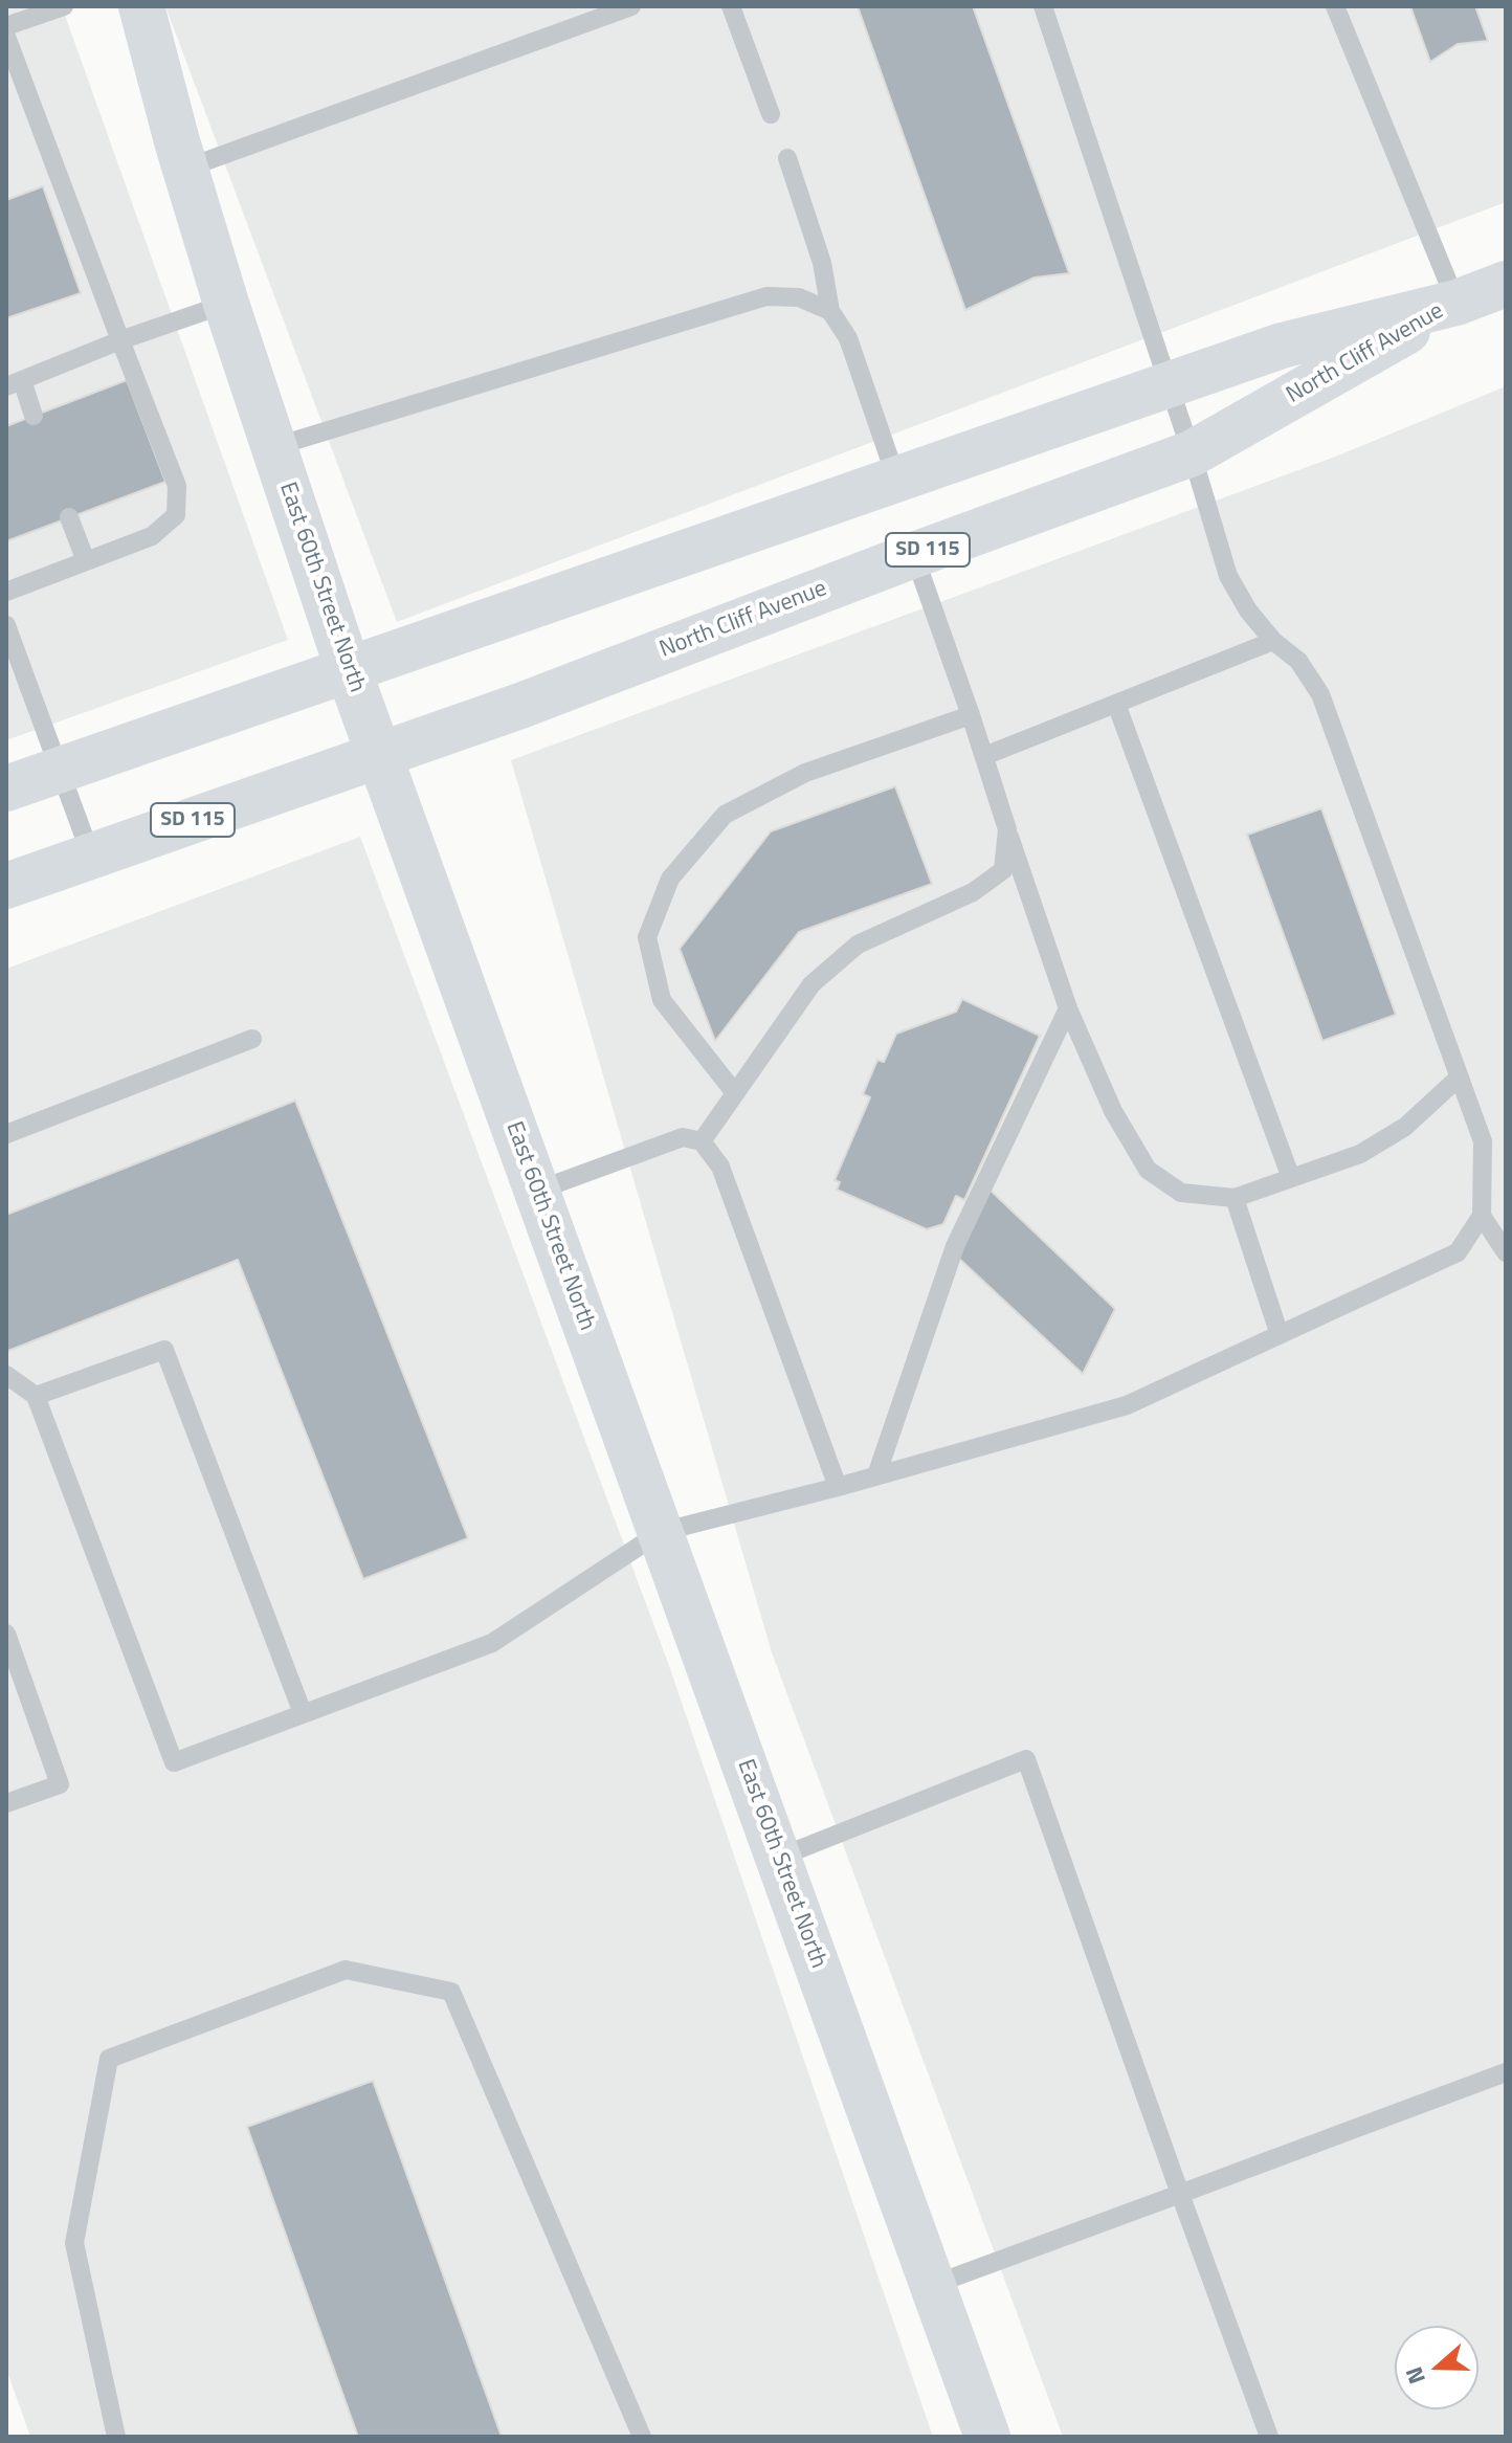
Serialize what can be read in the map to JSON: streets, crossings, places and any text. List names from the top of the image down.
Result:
{
  "streets": {
    "main road": ["North Cliff Avenue", "SD 115", "East 60th Street North"]
  },
  "crossings": [
    ["North Cliff Avenue", "East 60th Street North"]
  ],
  "north": "left"
}
